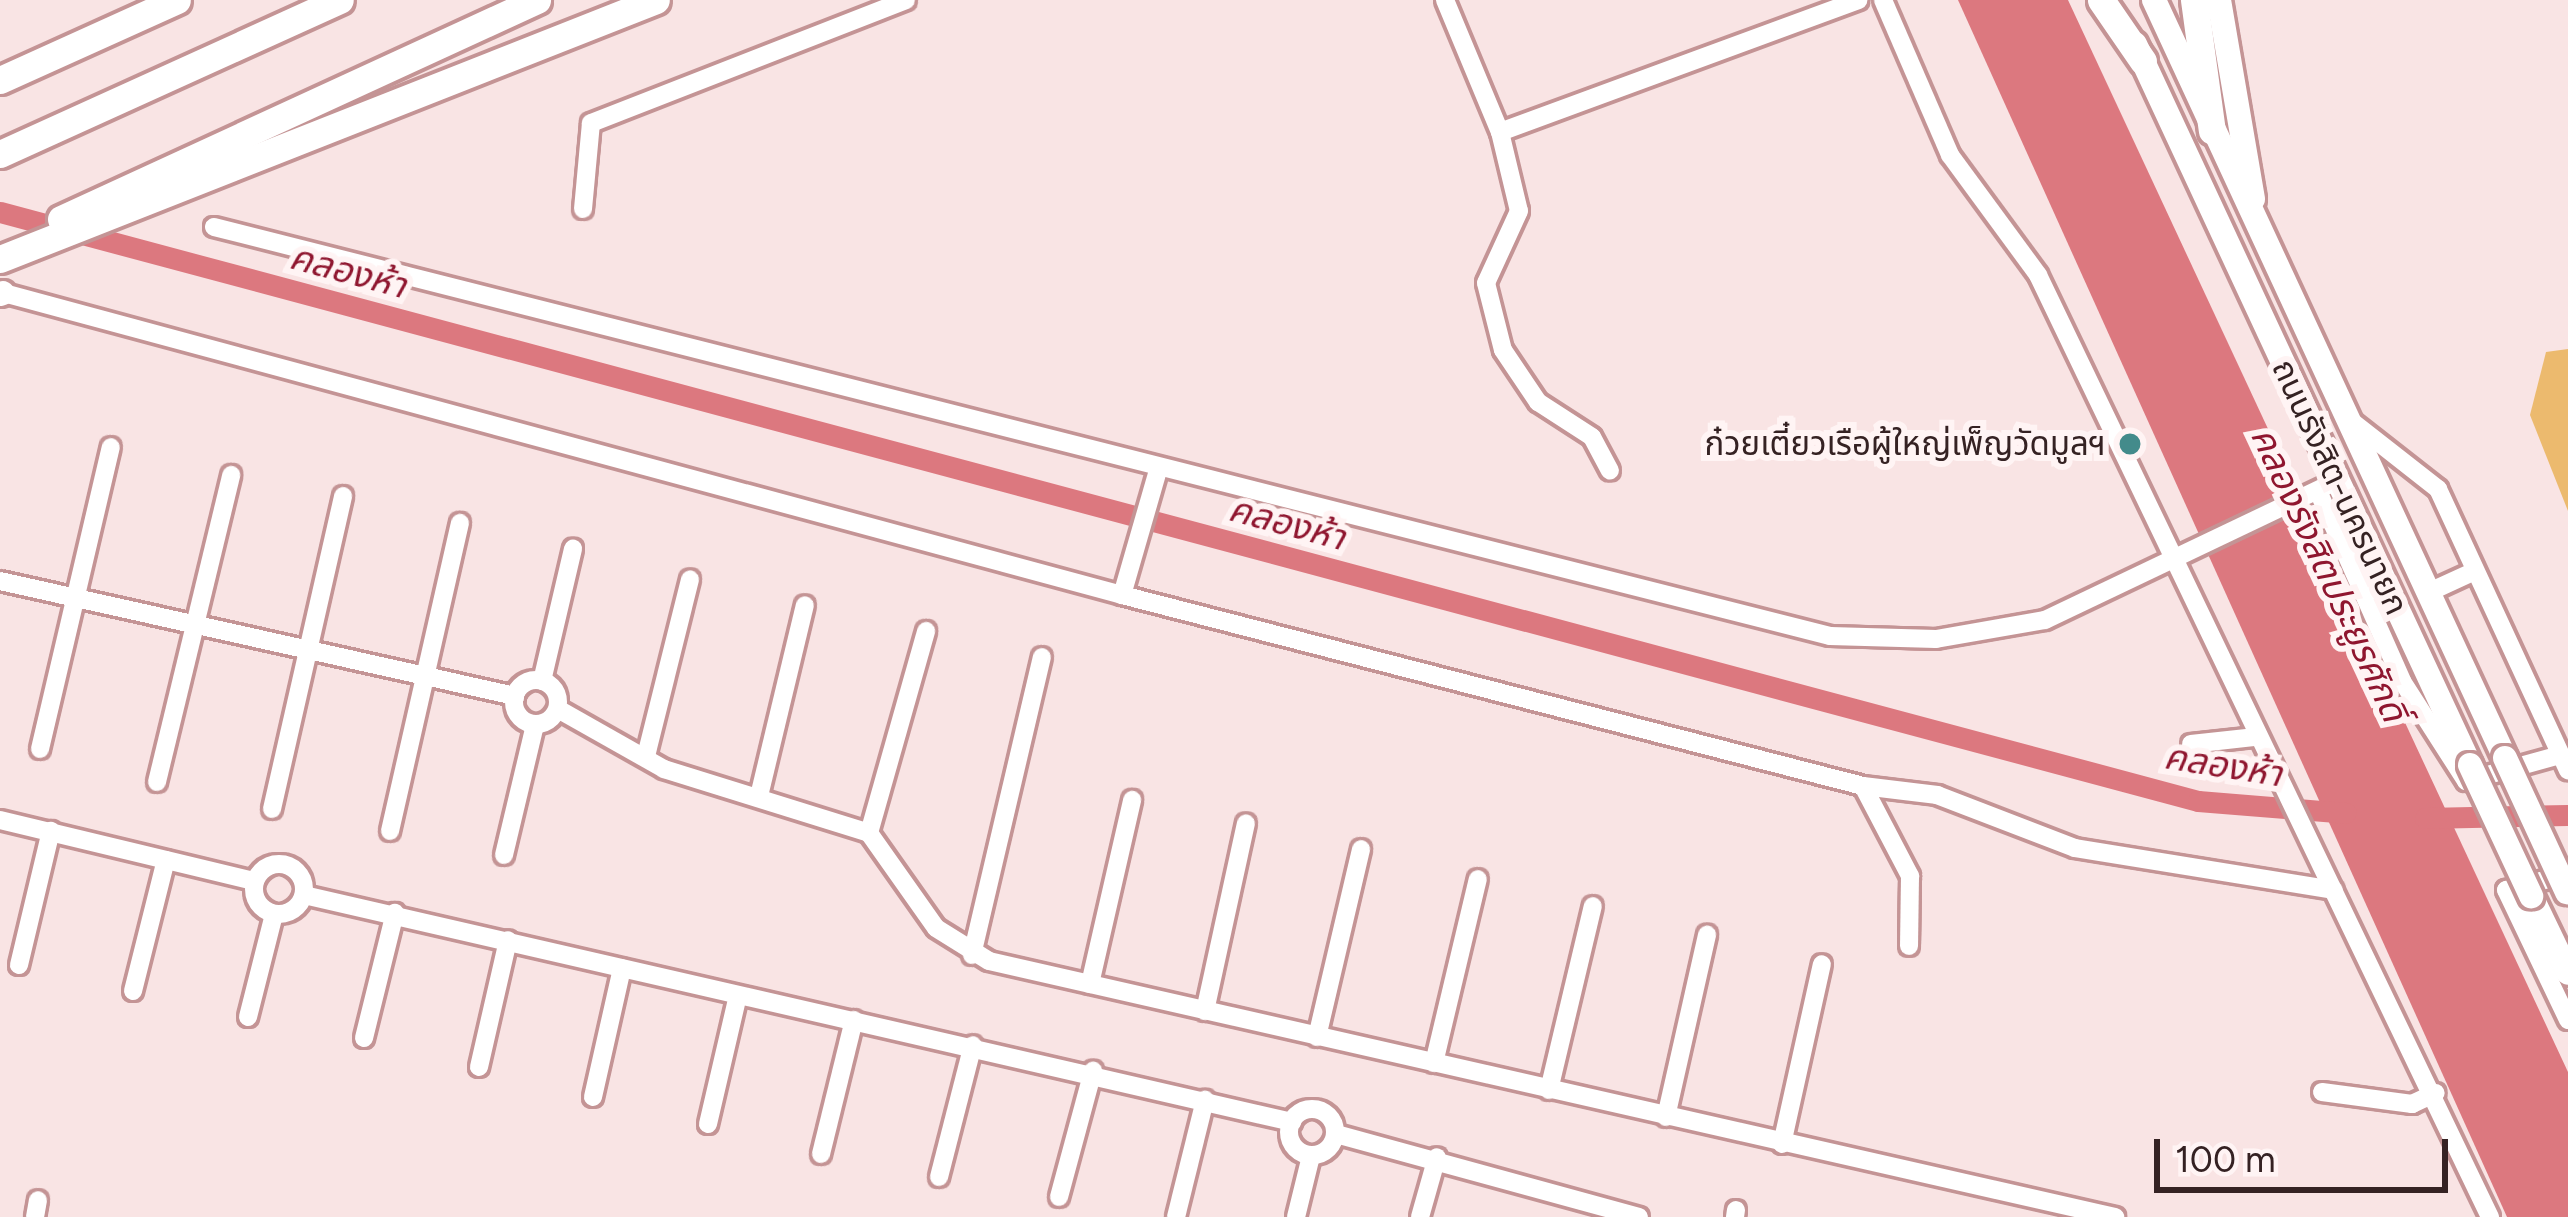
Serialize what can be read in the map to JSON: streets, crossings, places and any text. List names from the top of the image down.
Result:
{
  "streets": {
    "main road": ["ถนนรังสิต-นครนายก"]
  },
  "water": ["คลองห้า", "คลองรังสิตประยูรศักดิ์"],
  "places": ["ก๋วยเตี๋ยวเรือผู้ใหญ่เพ็ญวัดมูลฯ"],
  "scale_bar": "100 m"
}
